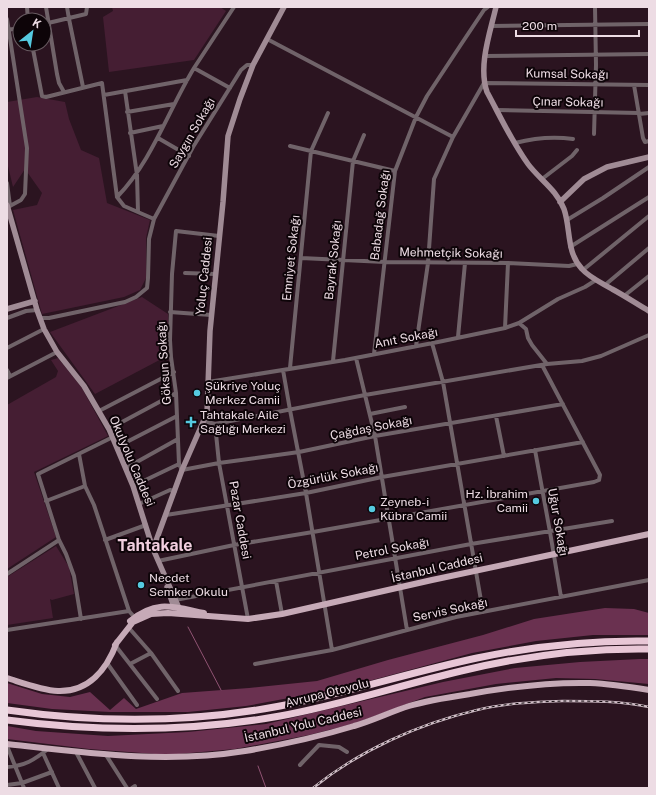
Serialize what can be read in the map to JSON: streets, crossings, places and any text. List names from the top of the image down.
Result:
{
  "streets": {
    "highway": ["Avrupa Otoyolu"],
    "main road": ["İstanbul Caddesi", "İstanbul Yolu Caddesi"],
    "street": [
      "Kumsal Sokağı",
      "Çınar Sokağı",
      "Saygın Sokağı",
      "Babadağ Sokağı",
      "Mehmetçik Sokağı",
      "Emniyet Sokağı",
      "Bayrak Sokağı",
      "Yoluç Caddesi",
      "Anıt Sokağı",
      "Göksun Sokağı",
      "Çağdaş Sokağı",
      "Okulyolu Caddesi",
      "Özgürlük Sokağı",
      "Pazar Caddesi",
      "Uğur Sokağı",
      "Petrol Sokağı",
      "Servis Sokağı"
    ]
  },
  "crossings": [
    ["Saygın Sokağı", "Yoluç Caddesi"],
    ["Saygın Sokağı", "Okulyolu Caddesi"],
    ["Babadağ Sokağı", "Mehmetçik Sokağı"],
    ["Babadağ Sokağı", "Anıt Sokağı"],
    ["Mehmetçik Sokağı", "Emniyet Sokağı"],
    ["Mehmetçik Sokağı", "Bayrak Sokağı"],
    ["Emniyet Sokağı", "Anıt Sokağı"],
    ["Bayrak Sokağı", "Anıt Sokağı"],
    ["Yoluç Caddesi", "Anıt Sokağı"],
    ["Yoluç Caddesi", "Göksun Sokağı"],
    ["Yoluç Caddesi", "Çağdaş Sokağı"],
    ["Yoluç Caddesi", "Okulyolu Caddesi"],
    ["Yoluç Caddesi", "Özgürlük Sokağı"],
    ["Göksun Sokağı", "Çağdaş Sokağı"],
    ["Çağdaş Sokağı", "Pazar Caddesi"],
    ["Özgürlük Sokağı", "Pazar Caddesi"],
    ["Özgürlük Sokağı", "Uğur Sokağı"],
    ["Pazar Caddesi", "Petrol Sokağı"],
    ["Pazar Caddesi", "İstanbul Caddesi"],
    ["Uğur Sokağı", "Petrol Sokağı"],
    ["Uğur Sokağı", "İstanbul Caddesi"],
    ["Uğur Sokağı", "Servis Sokağı"]
  ],
  "districts": ["Tahtakale"],
  "places": {
    "other": [
      "Şükriye Yoluç Merkez Camii",
      "Hz. İbrahim Camii",
      "Zeyneb-i Kübra Camii",
      "Necdet Semker Okulu"
    ],
    "health": ["Tahtakale Aile Sağlığı Merkezi"]
  },
  "scale_bar": "200 m",
  "north": "top right"
}
